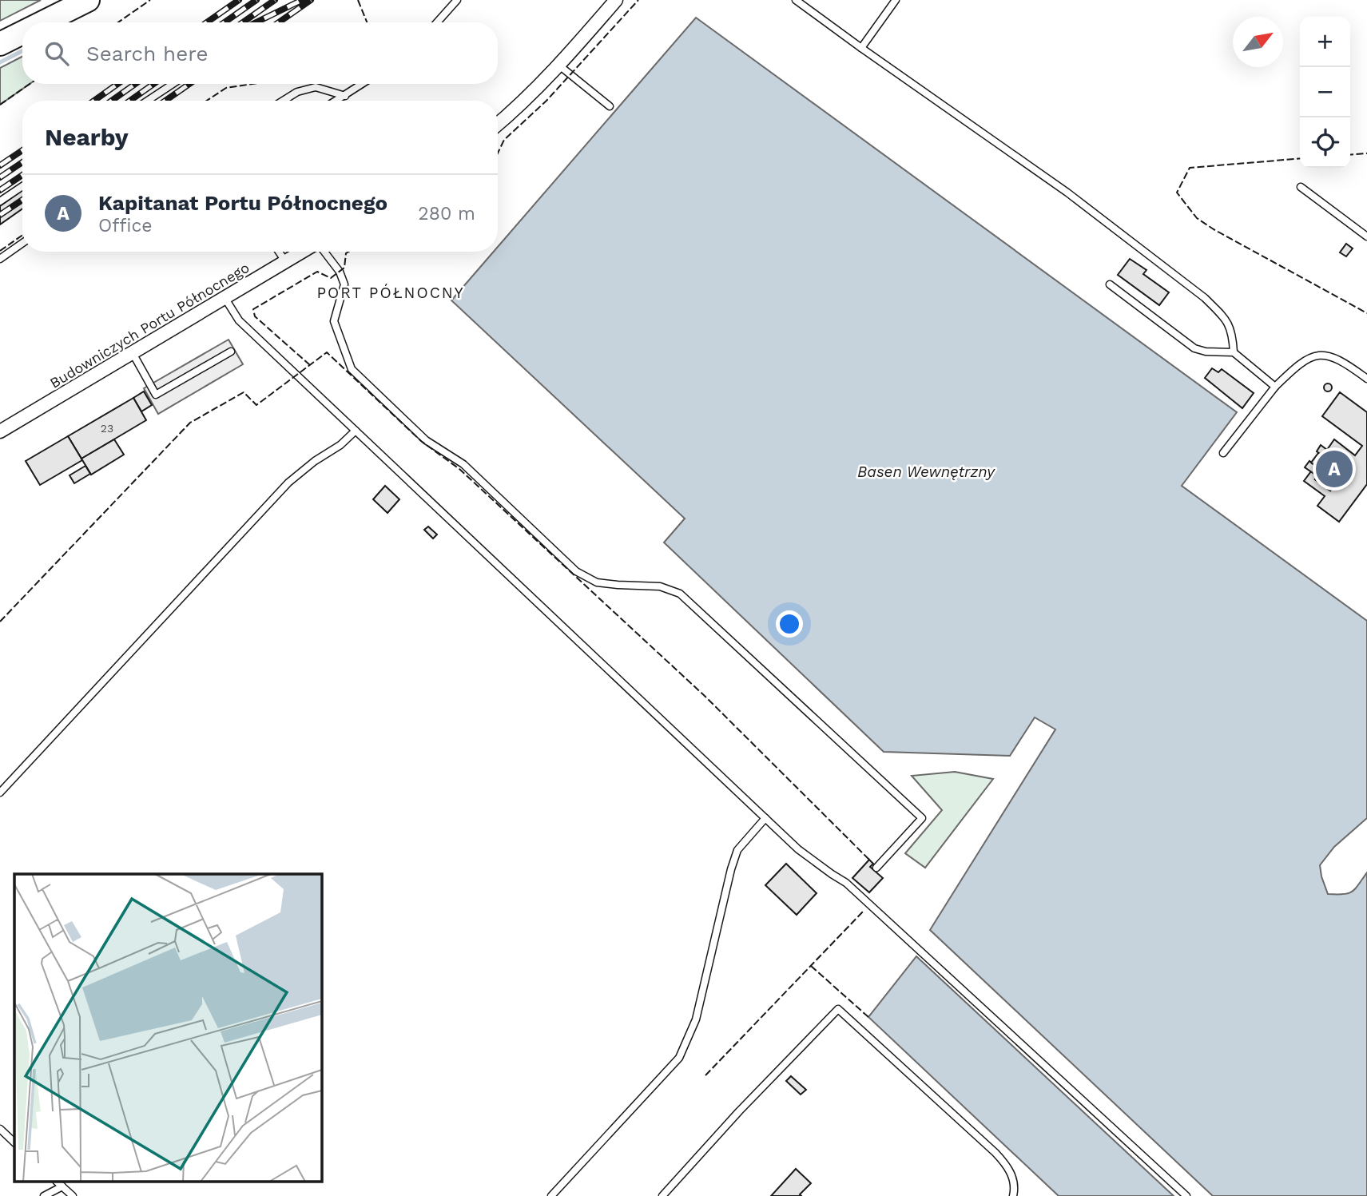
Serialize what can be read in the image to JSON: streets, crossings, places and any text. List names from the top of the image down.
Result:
{
  "streets": {
    "street": ["Budowniczych Portu Północnego"]
  },
  "districts": ["PORT PÓŁNOCNY"],
  "water": ["Basen Wewnętrzny"],
  "house_numbers": ["23"],
  "north": "top right",
  "page": {
    "map_buttons": ["+", "−"],
    "search": "Search here",
    "heading": "Nearby",
    "list": [
      {
        "mark": "A",
        "name": "Kapitanat Portu Północnego",
        "note": "Office",
        "value": "280 m"
      }
    ],
    "pins": "A"
  }
}
